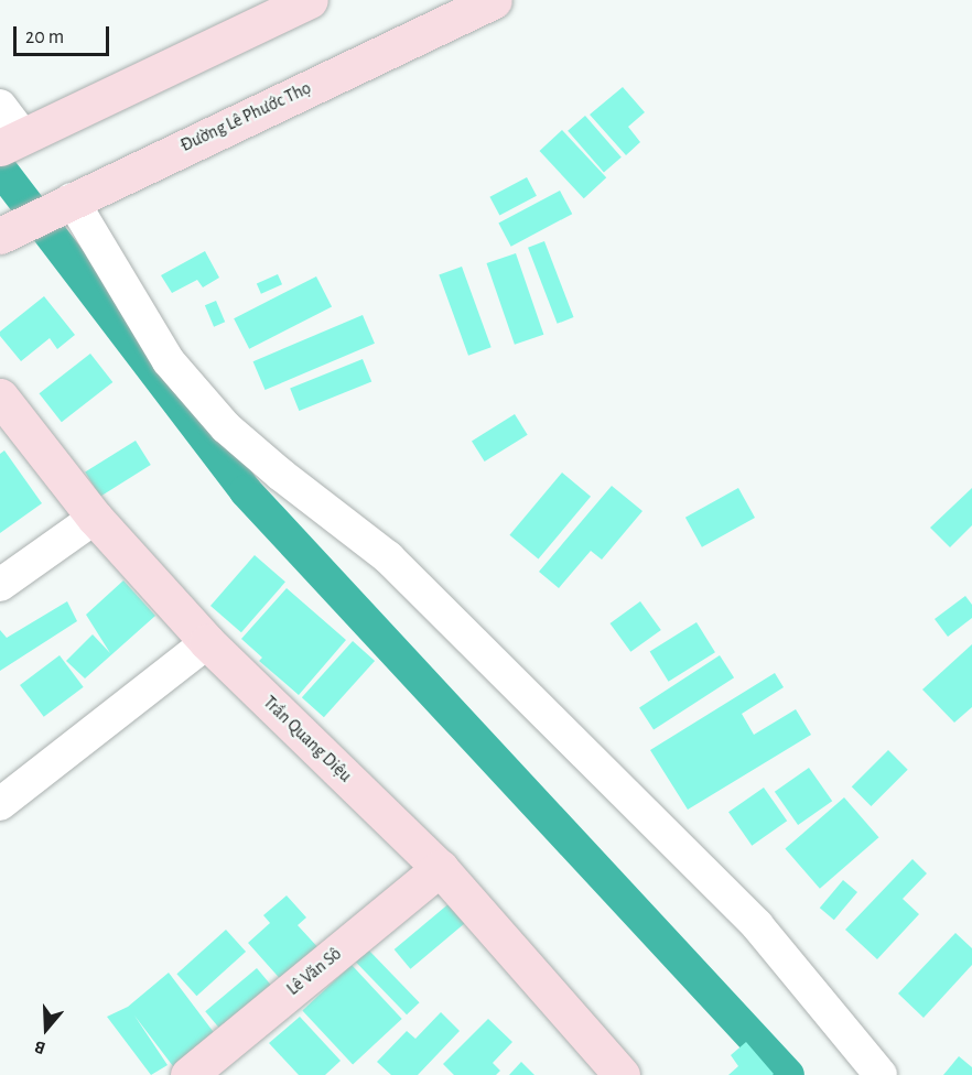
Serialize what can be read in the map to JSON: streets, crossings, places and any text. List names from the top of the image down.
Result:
{
  "streets": {
    "street": ["Đường Lê Phước Thọ", "Trần Quang Diệu", "Lê Văn Sô"]
  },
  "crossings": [
    ["Trần Quang Diệu", "Lê Văn Sô"]
  ],
  "scale_bar": "20 m",
  "north": "bottom"
}
